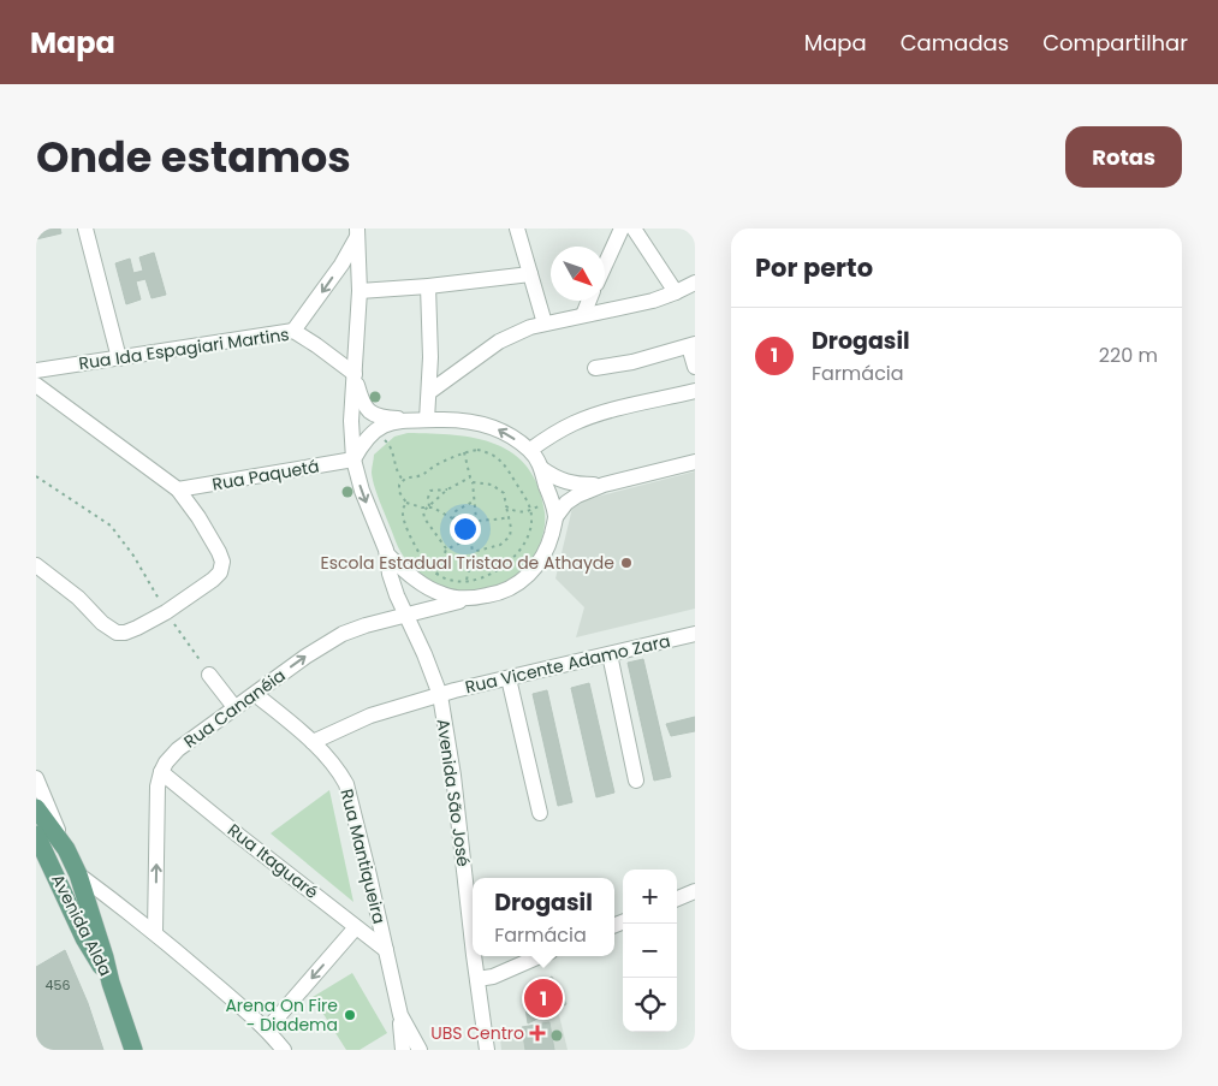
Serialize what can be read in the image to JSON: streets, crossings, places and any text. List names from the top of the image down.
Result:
{
  "streets": {
    "main road": ["Avenida Alda"],
    "street": [
      "Rua Ida Espagiari Martins",
      "Rua Paquetá",
      "Rua Vicente Adamo Zara",
      "Rua Cananéia",
      "Avenida São José",
      "Rua Mantiqueira",
      "Rua Itaguaré"
    ]
  },
  "crossings": [
    ["Rua Vicente Adamo Zara", "Avenida São José"],
    ["Rua Vicente Adamo Zara", "Rua Mantiqueira"],
    ["Rua Cananéia", "Avenida São José"],
    ["Rua Cananéia", "Rua Mantiqueira"],
    ["Rua Cananéia", "Rua Itaguaré"],
    ["Rua Mantiqueira", "Rua Itaguaré"]
  ],
  "one_way": ["Rua Cananéia"],
  "places": {
    "other": ["Escola Estadual Tristao de Athayde", "Arena On Fire - Diadema"],
    "health": ["UBS Centro"]
  },
  "house_numbers": ["456"],
  "north": "bottom right",
  "page": {
    "header": "Mapa",
    "nav": ["Mapa", "Camadas", "Compartilhar"],
    "title": "Onde estamos",
    "buttons": "Rotas",
    "heading": "Por perto",
    "list": [
      {
        "mark": "1",
        "name": "Drogasil",
        "note": "Farmácia",
        "value": "220 m"
      }
    ],
    "map_buttons": ["+", "−"],
    "popup": ["Drogasil", "Farmácia"],
    "pins": "1"
  }
}
